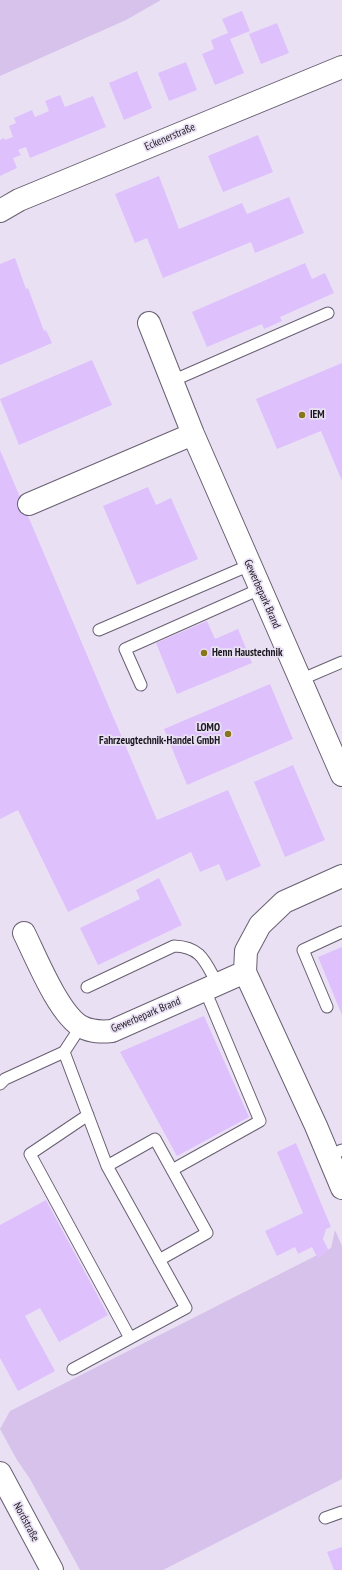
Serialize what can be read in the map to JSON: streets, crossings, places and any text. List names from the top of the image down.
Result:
{
  "streets": {
    "street": ["Eckenerstraße", "Gewerbepark Brand", "Nordstraße"]
  },
  "places": ["IEM", "Henn Haustechnik", "LOMO Fahrzeugtechnik-Handel GmbH"]
}
